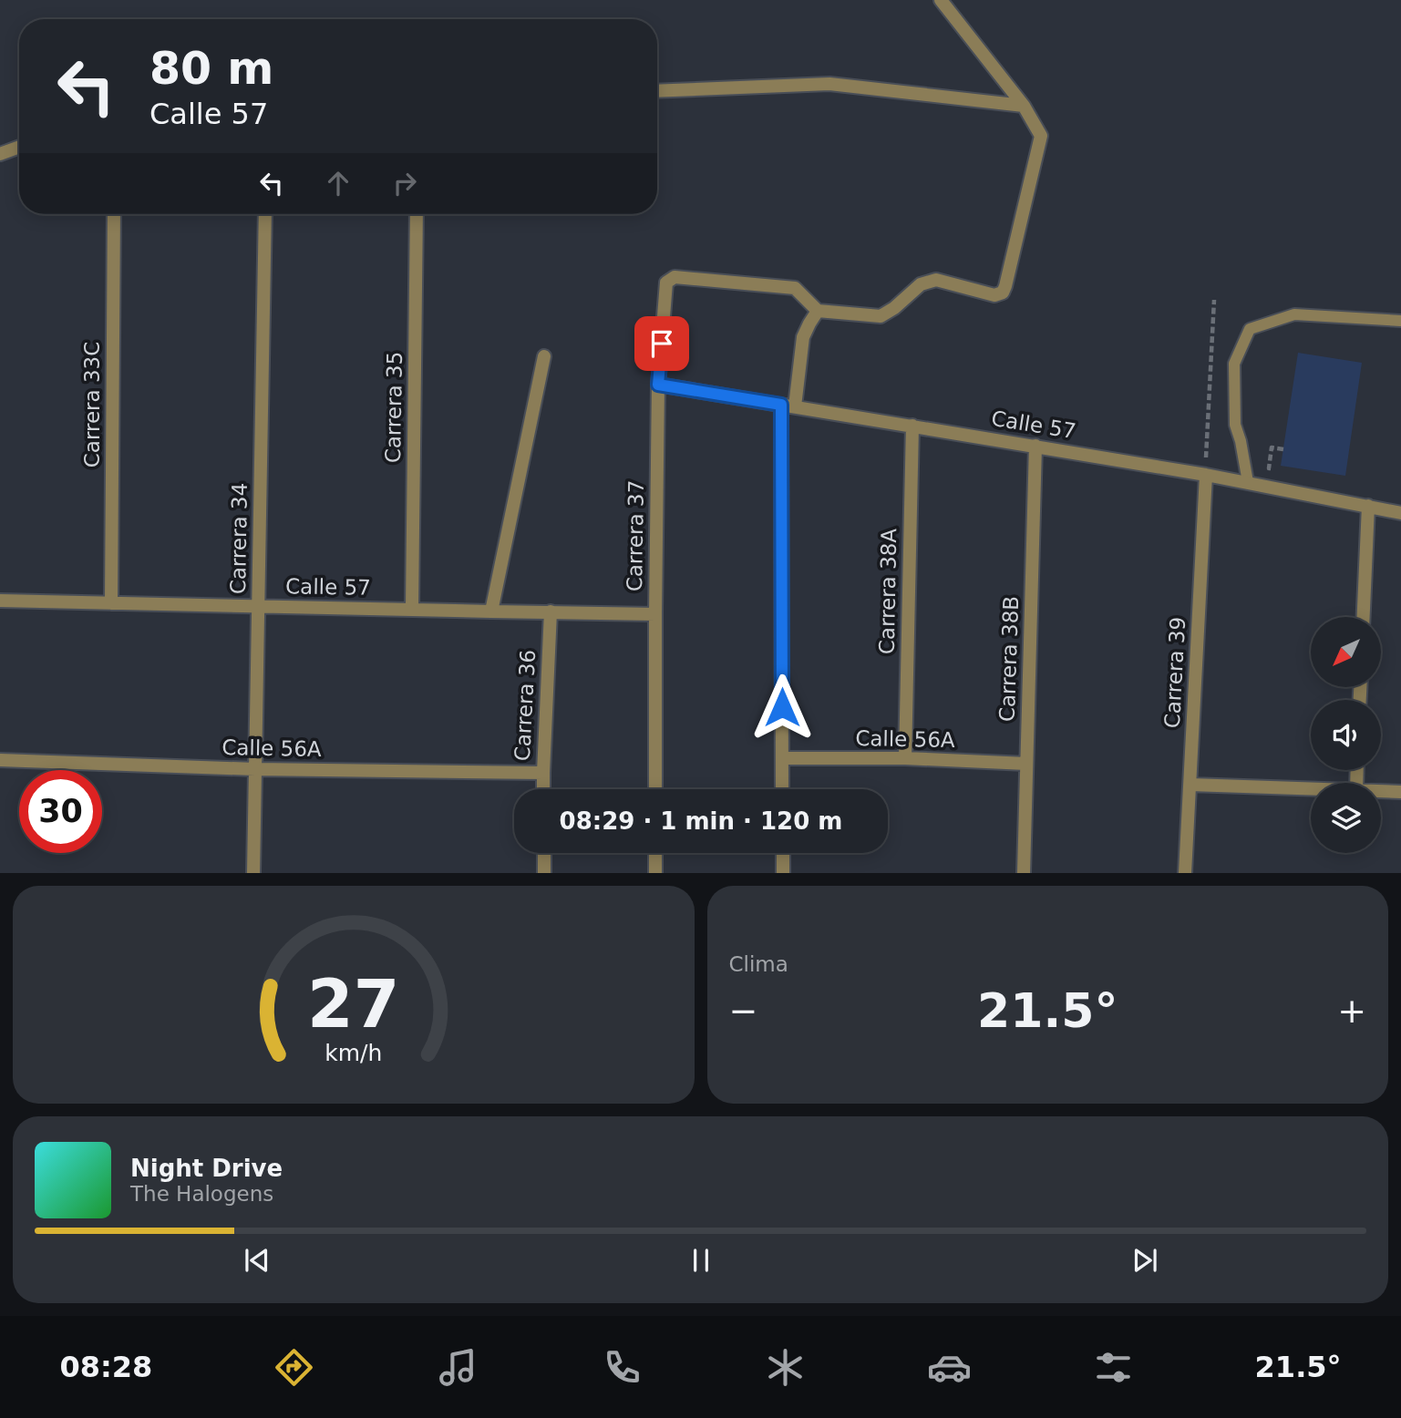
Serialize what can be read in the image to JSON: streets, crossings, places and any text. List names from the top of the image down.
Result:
{
  "streets": {
    "street": [
      "Carrera 33C",
      "Carrera 35",
      "Calle 57",
      "Carrera 37",
      "Carrera 34",
      "Carrera 38A",
      "Carrera 38B",
      "Carrera 39",
      "Carrera 36",
      "Calle 56A"
    ]
  },
  "crossings": [
    ["Carrera 33C", "Calle 57"],
    ["Carrera 35", "Calle 57"],
    ["Calle 57", "Carrera 37"],
    ["Calle 57", "Carrera 34"],
    ["Calle 57", "Carrera 38A"],
    ["Calle 57", "Carrera 38B"],
    ["Calle 57", "Carrera 39"],
    ["Calle 57", "Carrera 36"],
    ["Carrera 34", "Calle 56A"],
    ["Carrera 38A", "Calle 56A"],
    ["Carrera 38B", "Calle 56A"],
    ["Carrera 36", "Calle 56A"]
  ],
  "north": "bottom left",
  "page": {
    "turn": ["80 m", "Calle 57"],
    "limit": "30",
    "trip": "08:29 · 1 min · 120 m",
    "tile": "Clima",
    "heat": ["−", "21.5°", "+"],
    "song": ["Night Drive", "The Halogens"],
    "tabs": ["08:28", "21.5°"],
    "gauge": ["27", "km/h"]
  }
}
